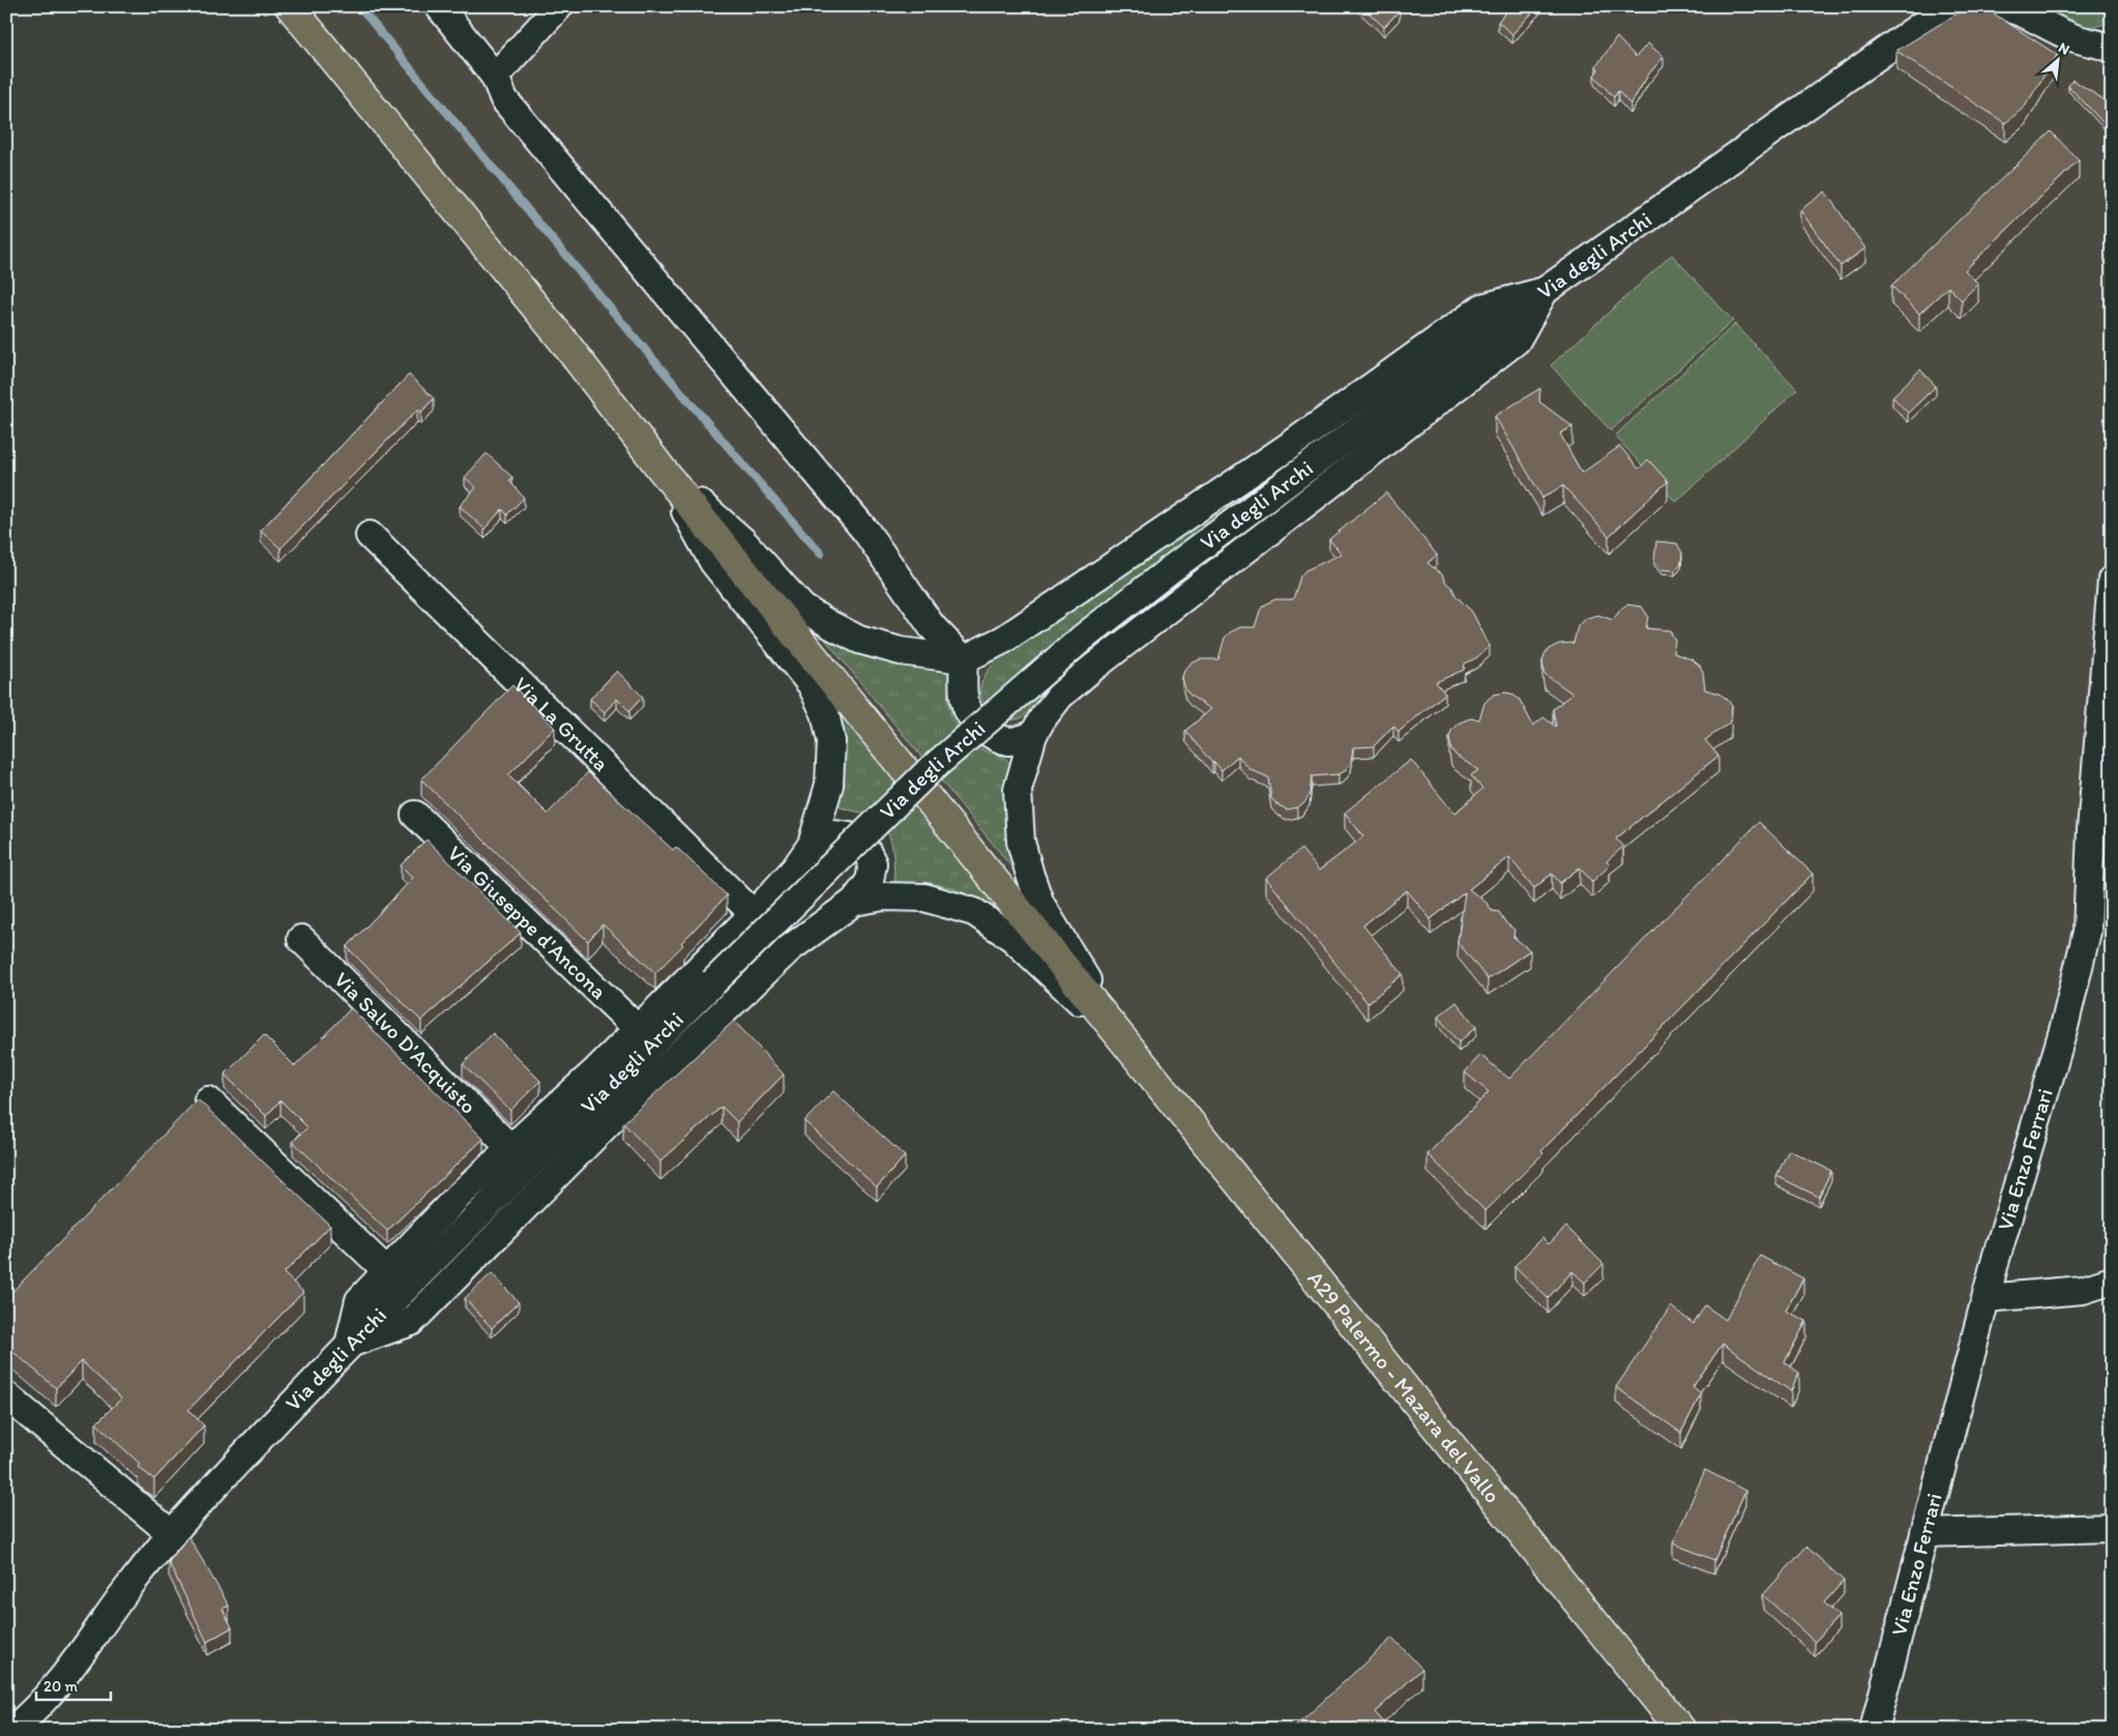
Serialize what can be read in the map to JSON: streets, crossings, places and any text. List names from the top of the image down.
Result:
{
  "streets": {
    "main road": ["A29 Palermo - Mazara del Vallo"],
    "street": [
      "Via degli Archi",
      "Via La Grutta",
      "Via Giuseppe d'Ancona",
      "Via Salvo D'Acquisto",
      "Via Enzo Ferrari"
    ]
  },
  "scale_bar": "20 m",
  "north": "top right"
}
